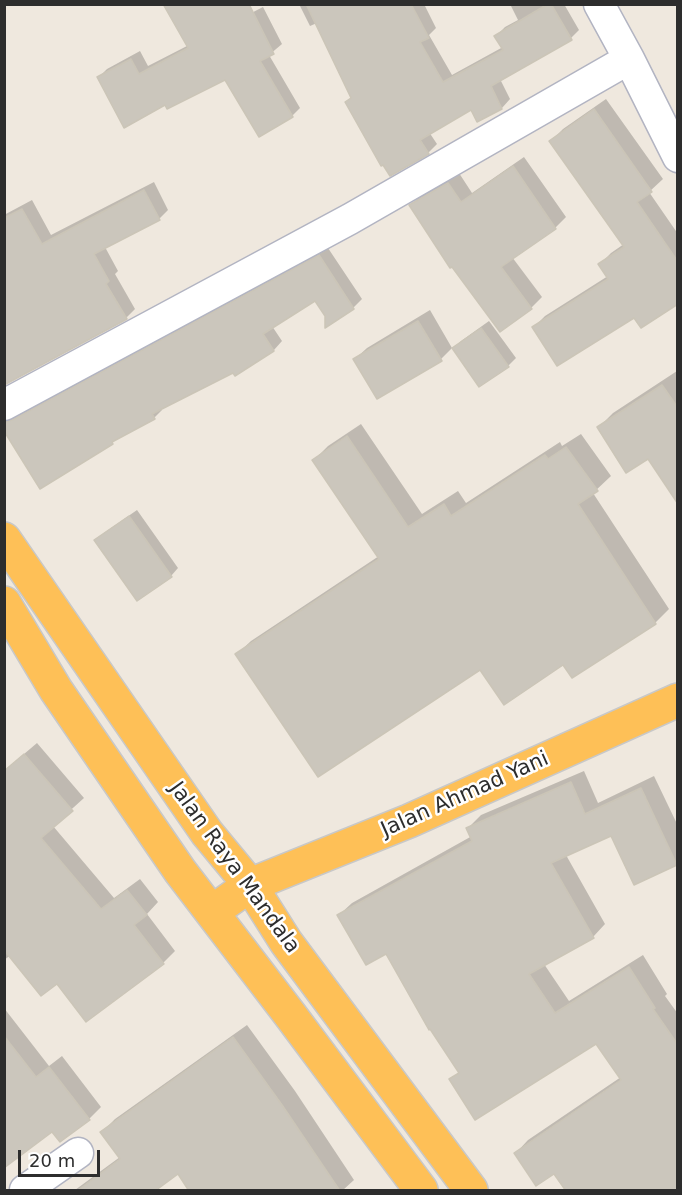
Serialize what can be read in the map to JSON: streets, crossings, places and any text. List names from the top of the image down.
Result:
{
  "streets": {
    "highway": ["Jalan Ahmad Yani", "Jalan Raya Mandala"]
  },
  "crossings": [
    ["Jalan Ahmad Yani", "Jalan Raya Mandala"]
  ],
  "scale_bar": "20 m"
}
